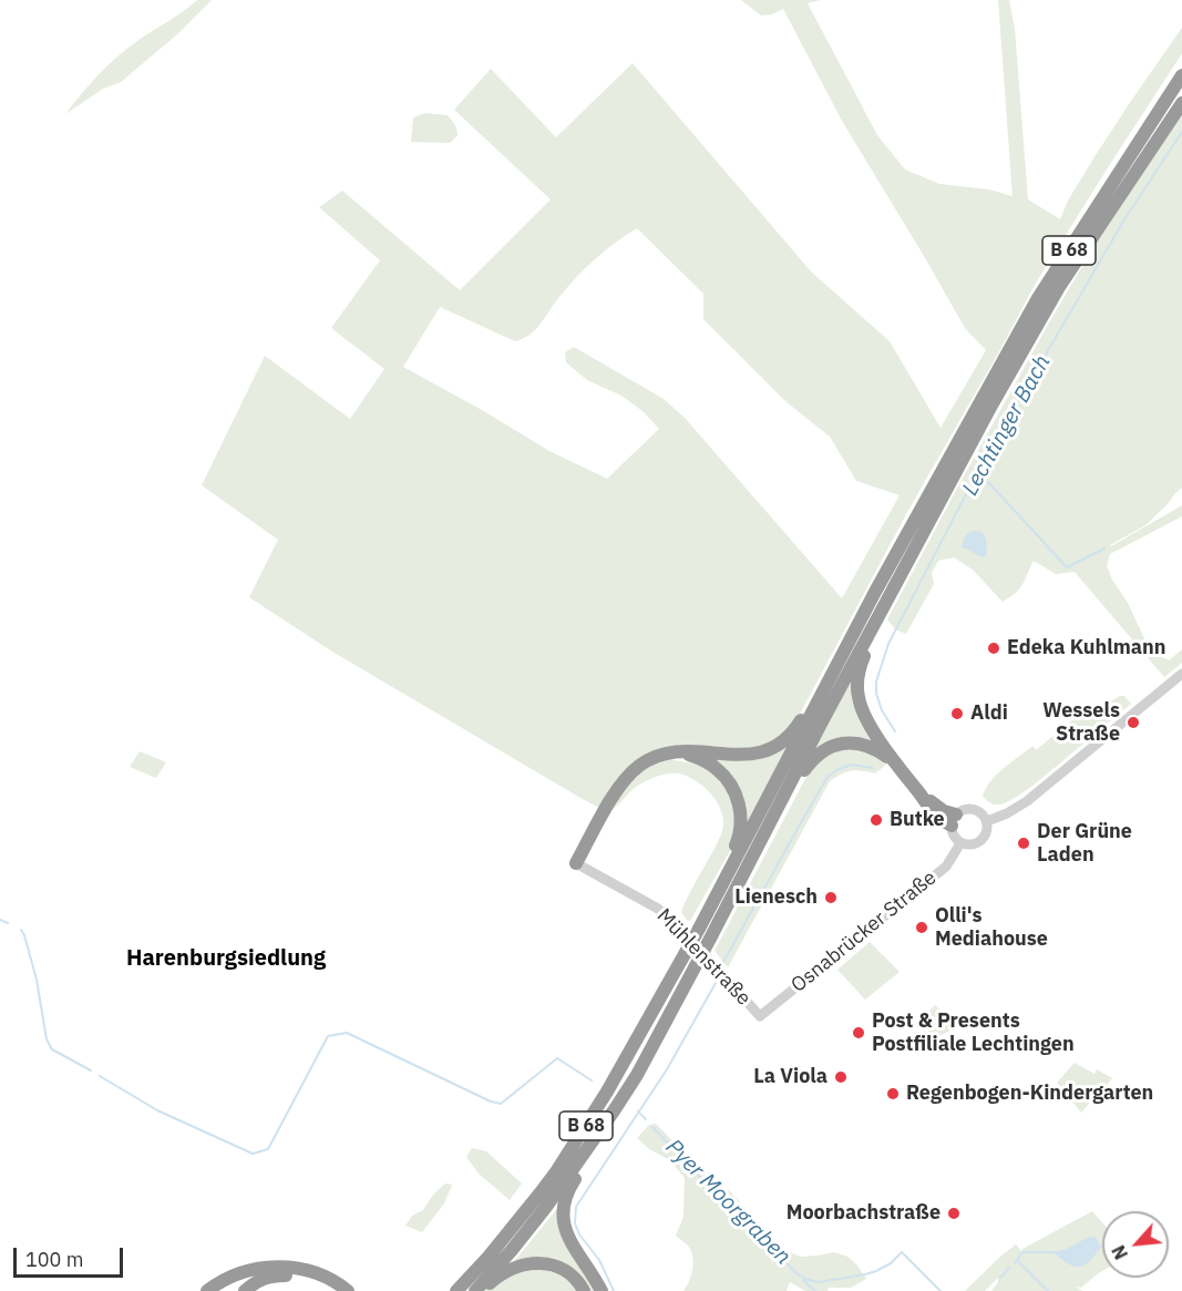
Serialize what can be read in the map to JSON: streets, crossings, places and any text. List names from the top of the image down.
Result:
{
  "streets": {
    "highway": ["B 68"],
    "street": ["Osnabrücker Straße", "Mühlenstraße"]
  },
  "crossings": [
    ["Osnabrücker Straße", "Mühlenstraße"]
  ],
  "districts": ["Harenburgsiedlung"],
  "water": ["Lechtinger Bach", "Pyer Moorgraben"],
  "places": [
    "Edeka Kuhlmann",
    "Aldi",
    "Wessels Straße",
    "Butke",
    "Der Grüne Laden",
    "Lienesch",
    "Olli's Mediahouse",
    "Post & Presents Postfiliale Lechtingen",
    "La Viola",
    "Regenbogen-Kindergarten",
    "Moorbachstraße"
  ],
  "scale_bar": "100 m",
  "north": "bottom left"
}
